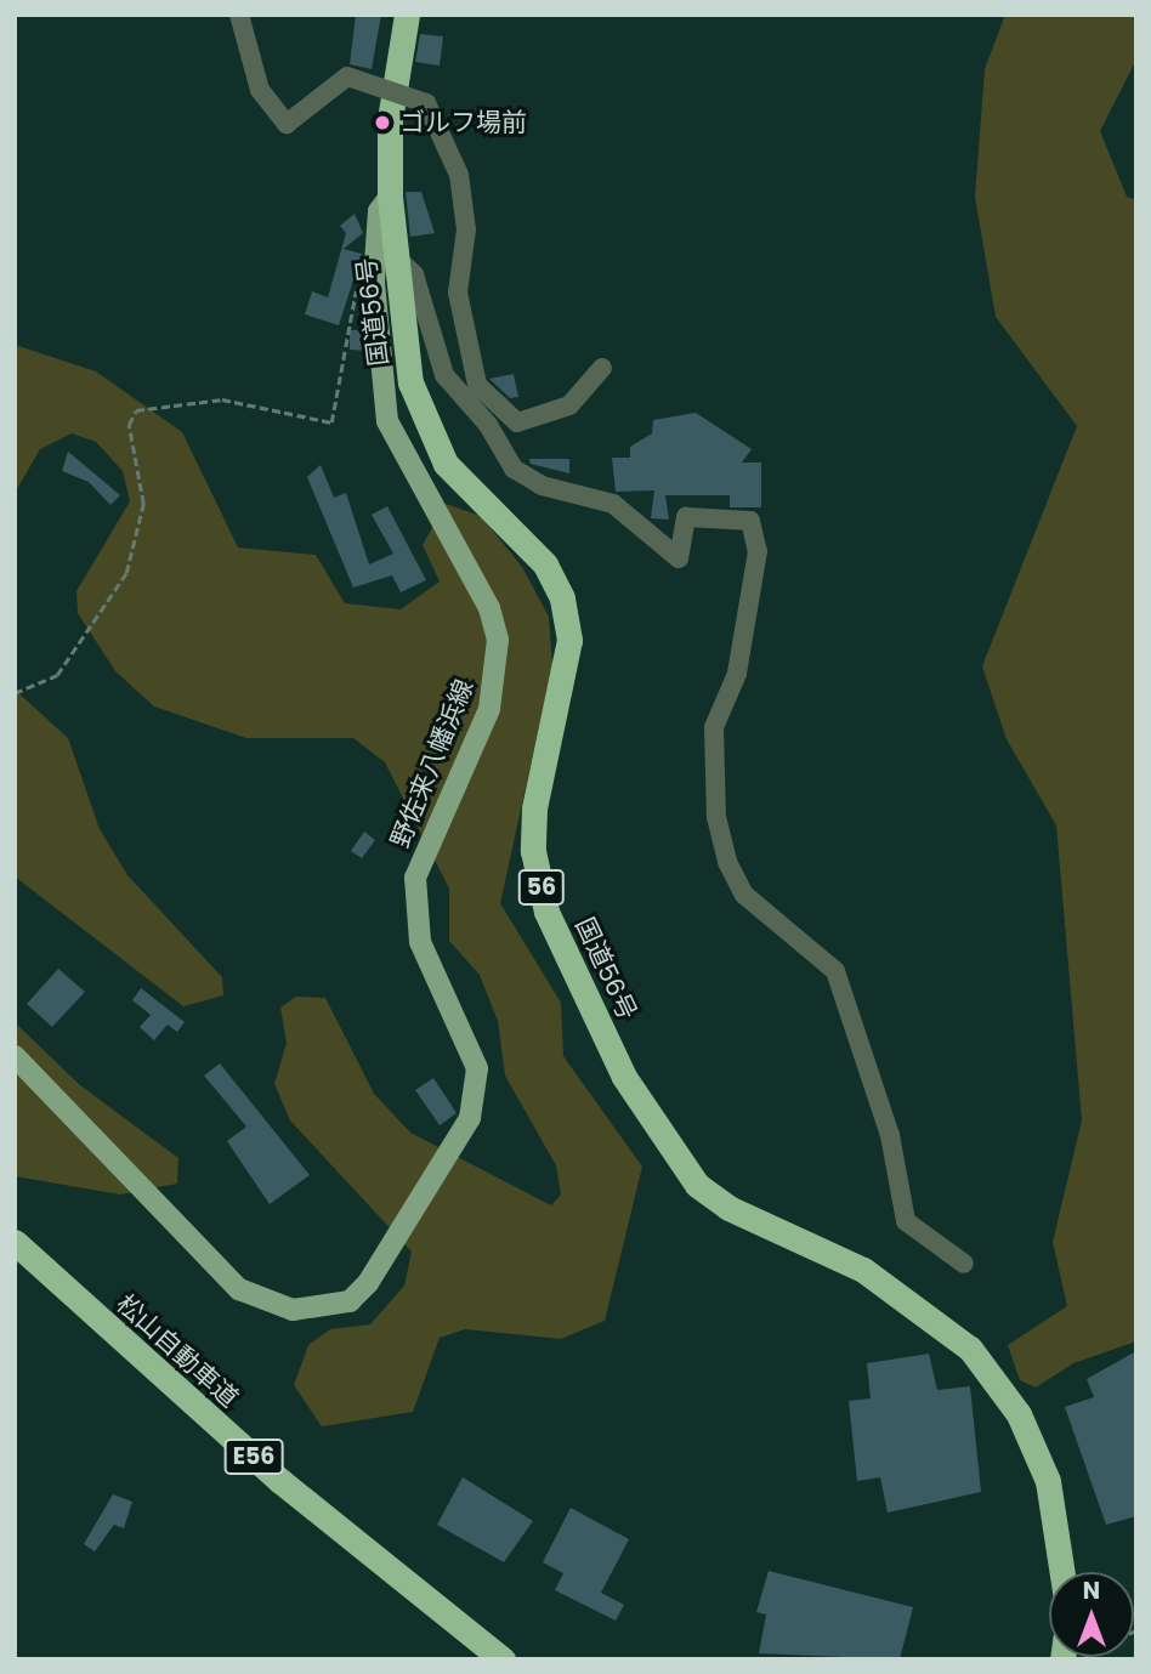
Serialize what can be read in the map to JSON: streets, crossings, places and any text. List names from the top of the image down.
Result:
{
  "streets": {
    "highway": [
      "国道56号",
      "56",
      "松山自動車道",
      "E56"
    ],
    "main road": ["野佐来八幡浜線"]
  },
  "crossings": [
    ["国道56号", "野佐来八幡浜線"]
  ],
  "places": ["ゴルフ場前"],
  "north": "top"
}
